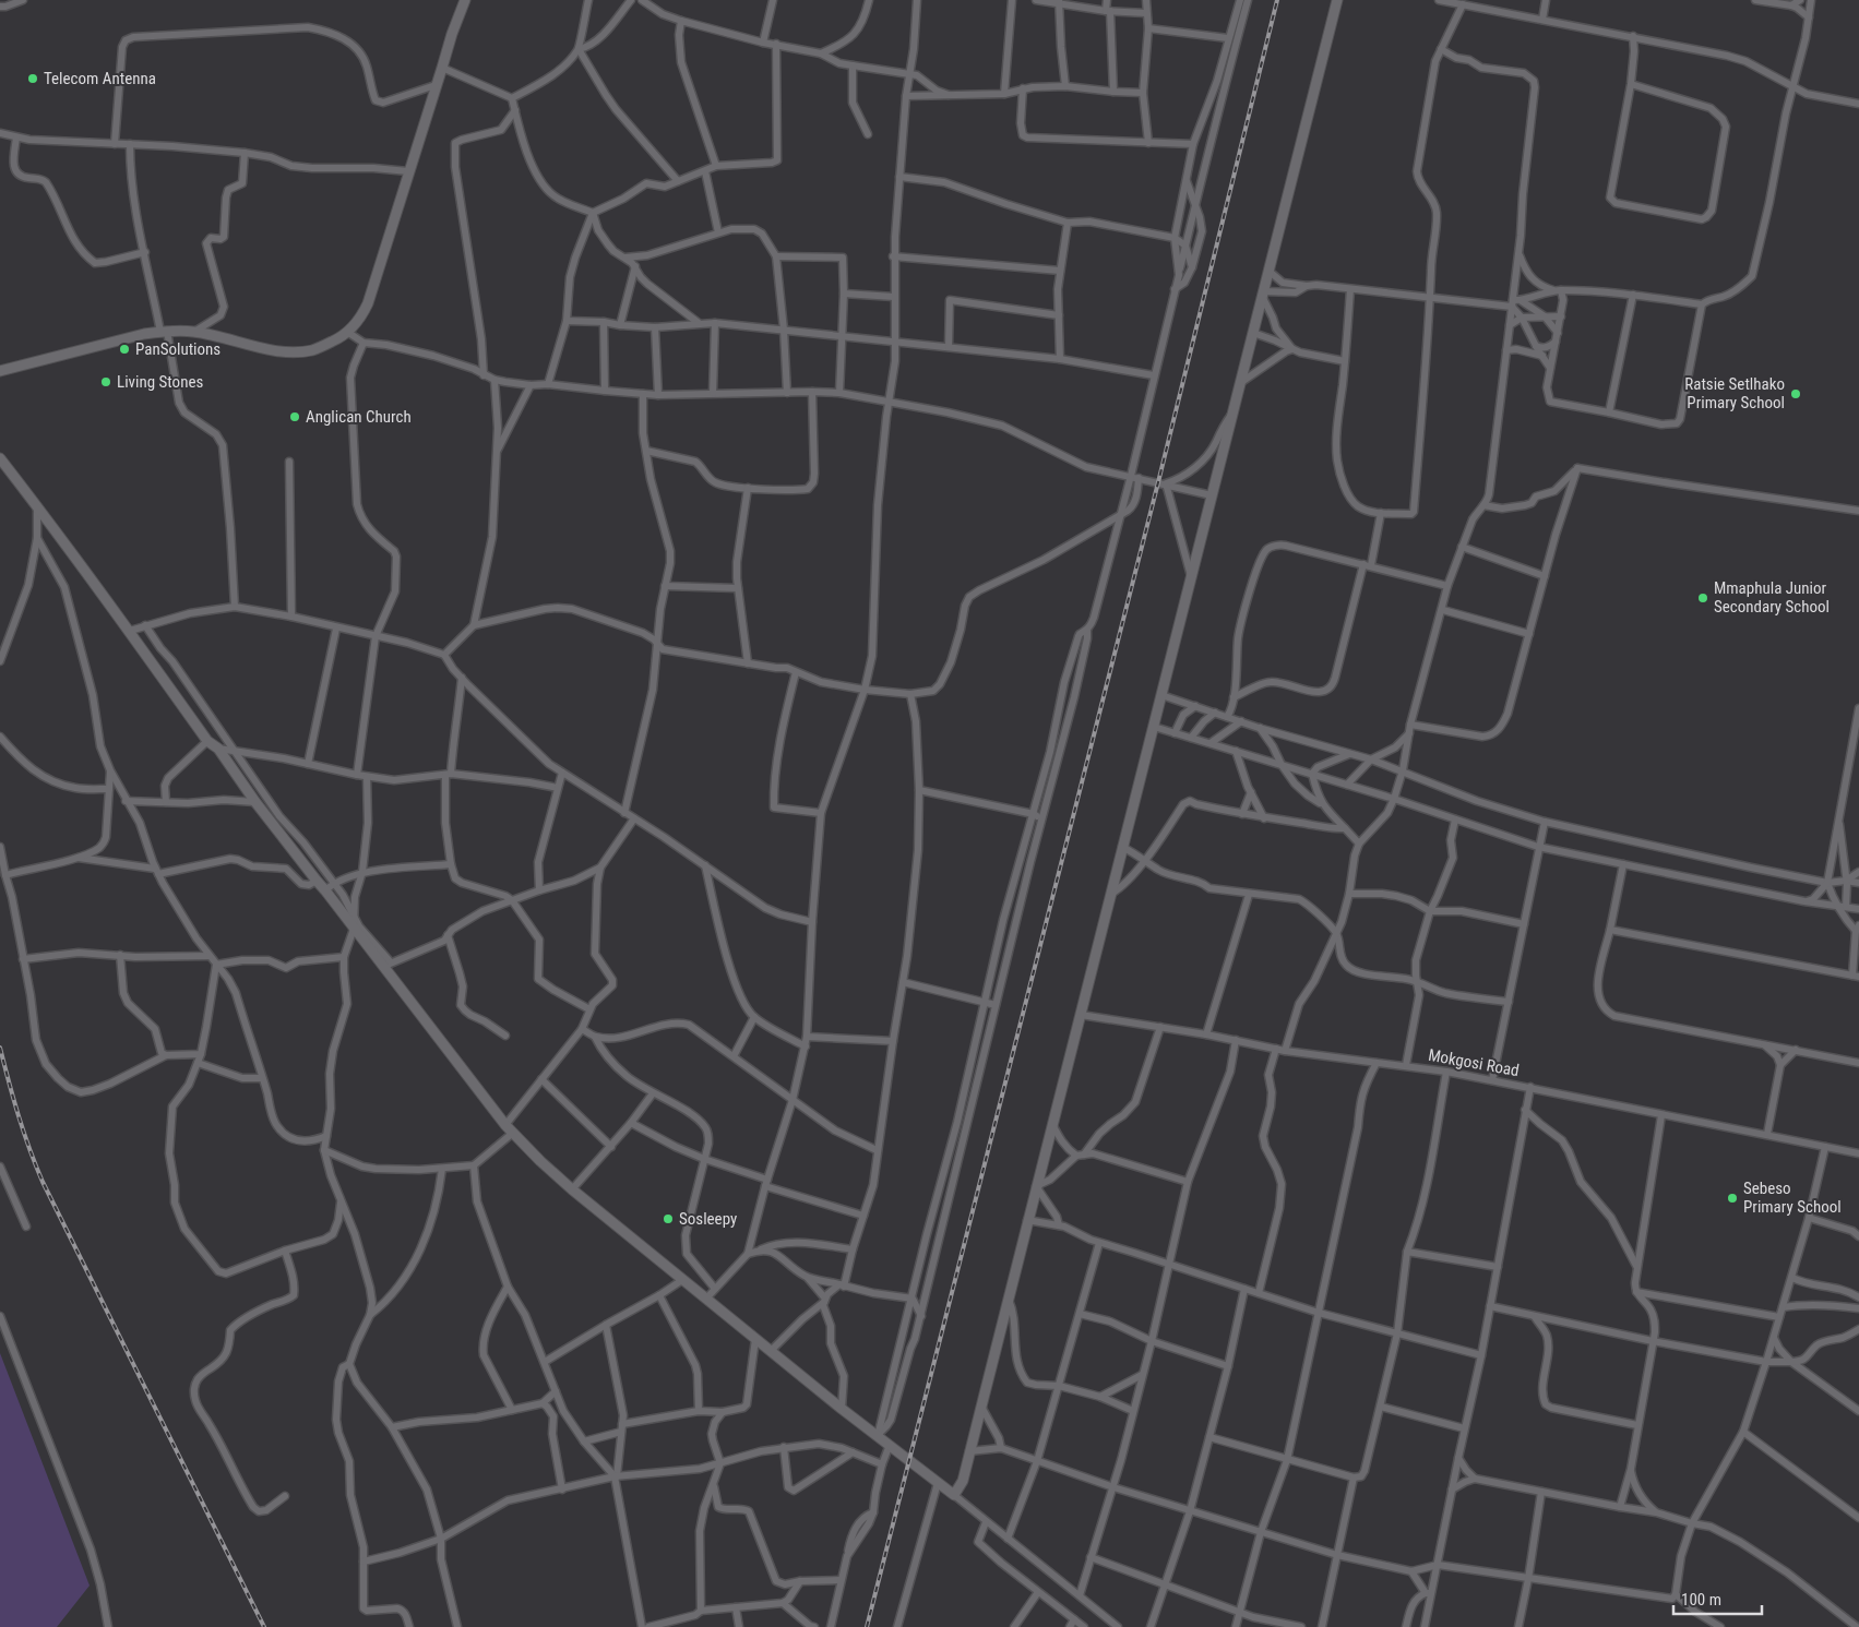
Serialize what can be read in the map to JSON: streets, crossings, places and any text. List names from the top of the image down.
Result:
{
  "streets": {
    "street": ["Mokgosi Road"]
  },
  "places": [
    "Telecom Antenna",
    "PanSolutions",
    "Living Stones",
    "Ratsie Setlhako Primary School",
    "Anglican Church",
    "Mmaphula Junior Secondary School",
    "Sebeso Primary School",
    "Sosleepy"
  ],
  "scale_bar": "100 m"
}
